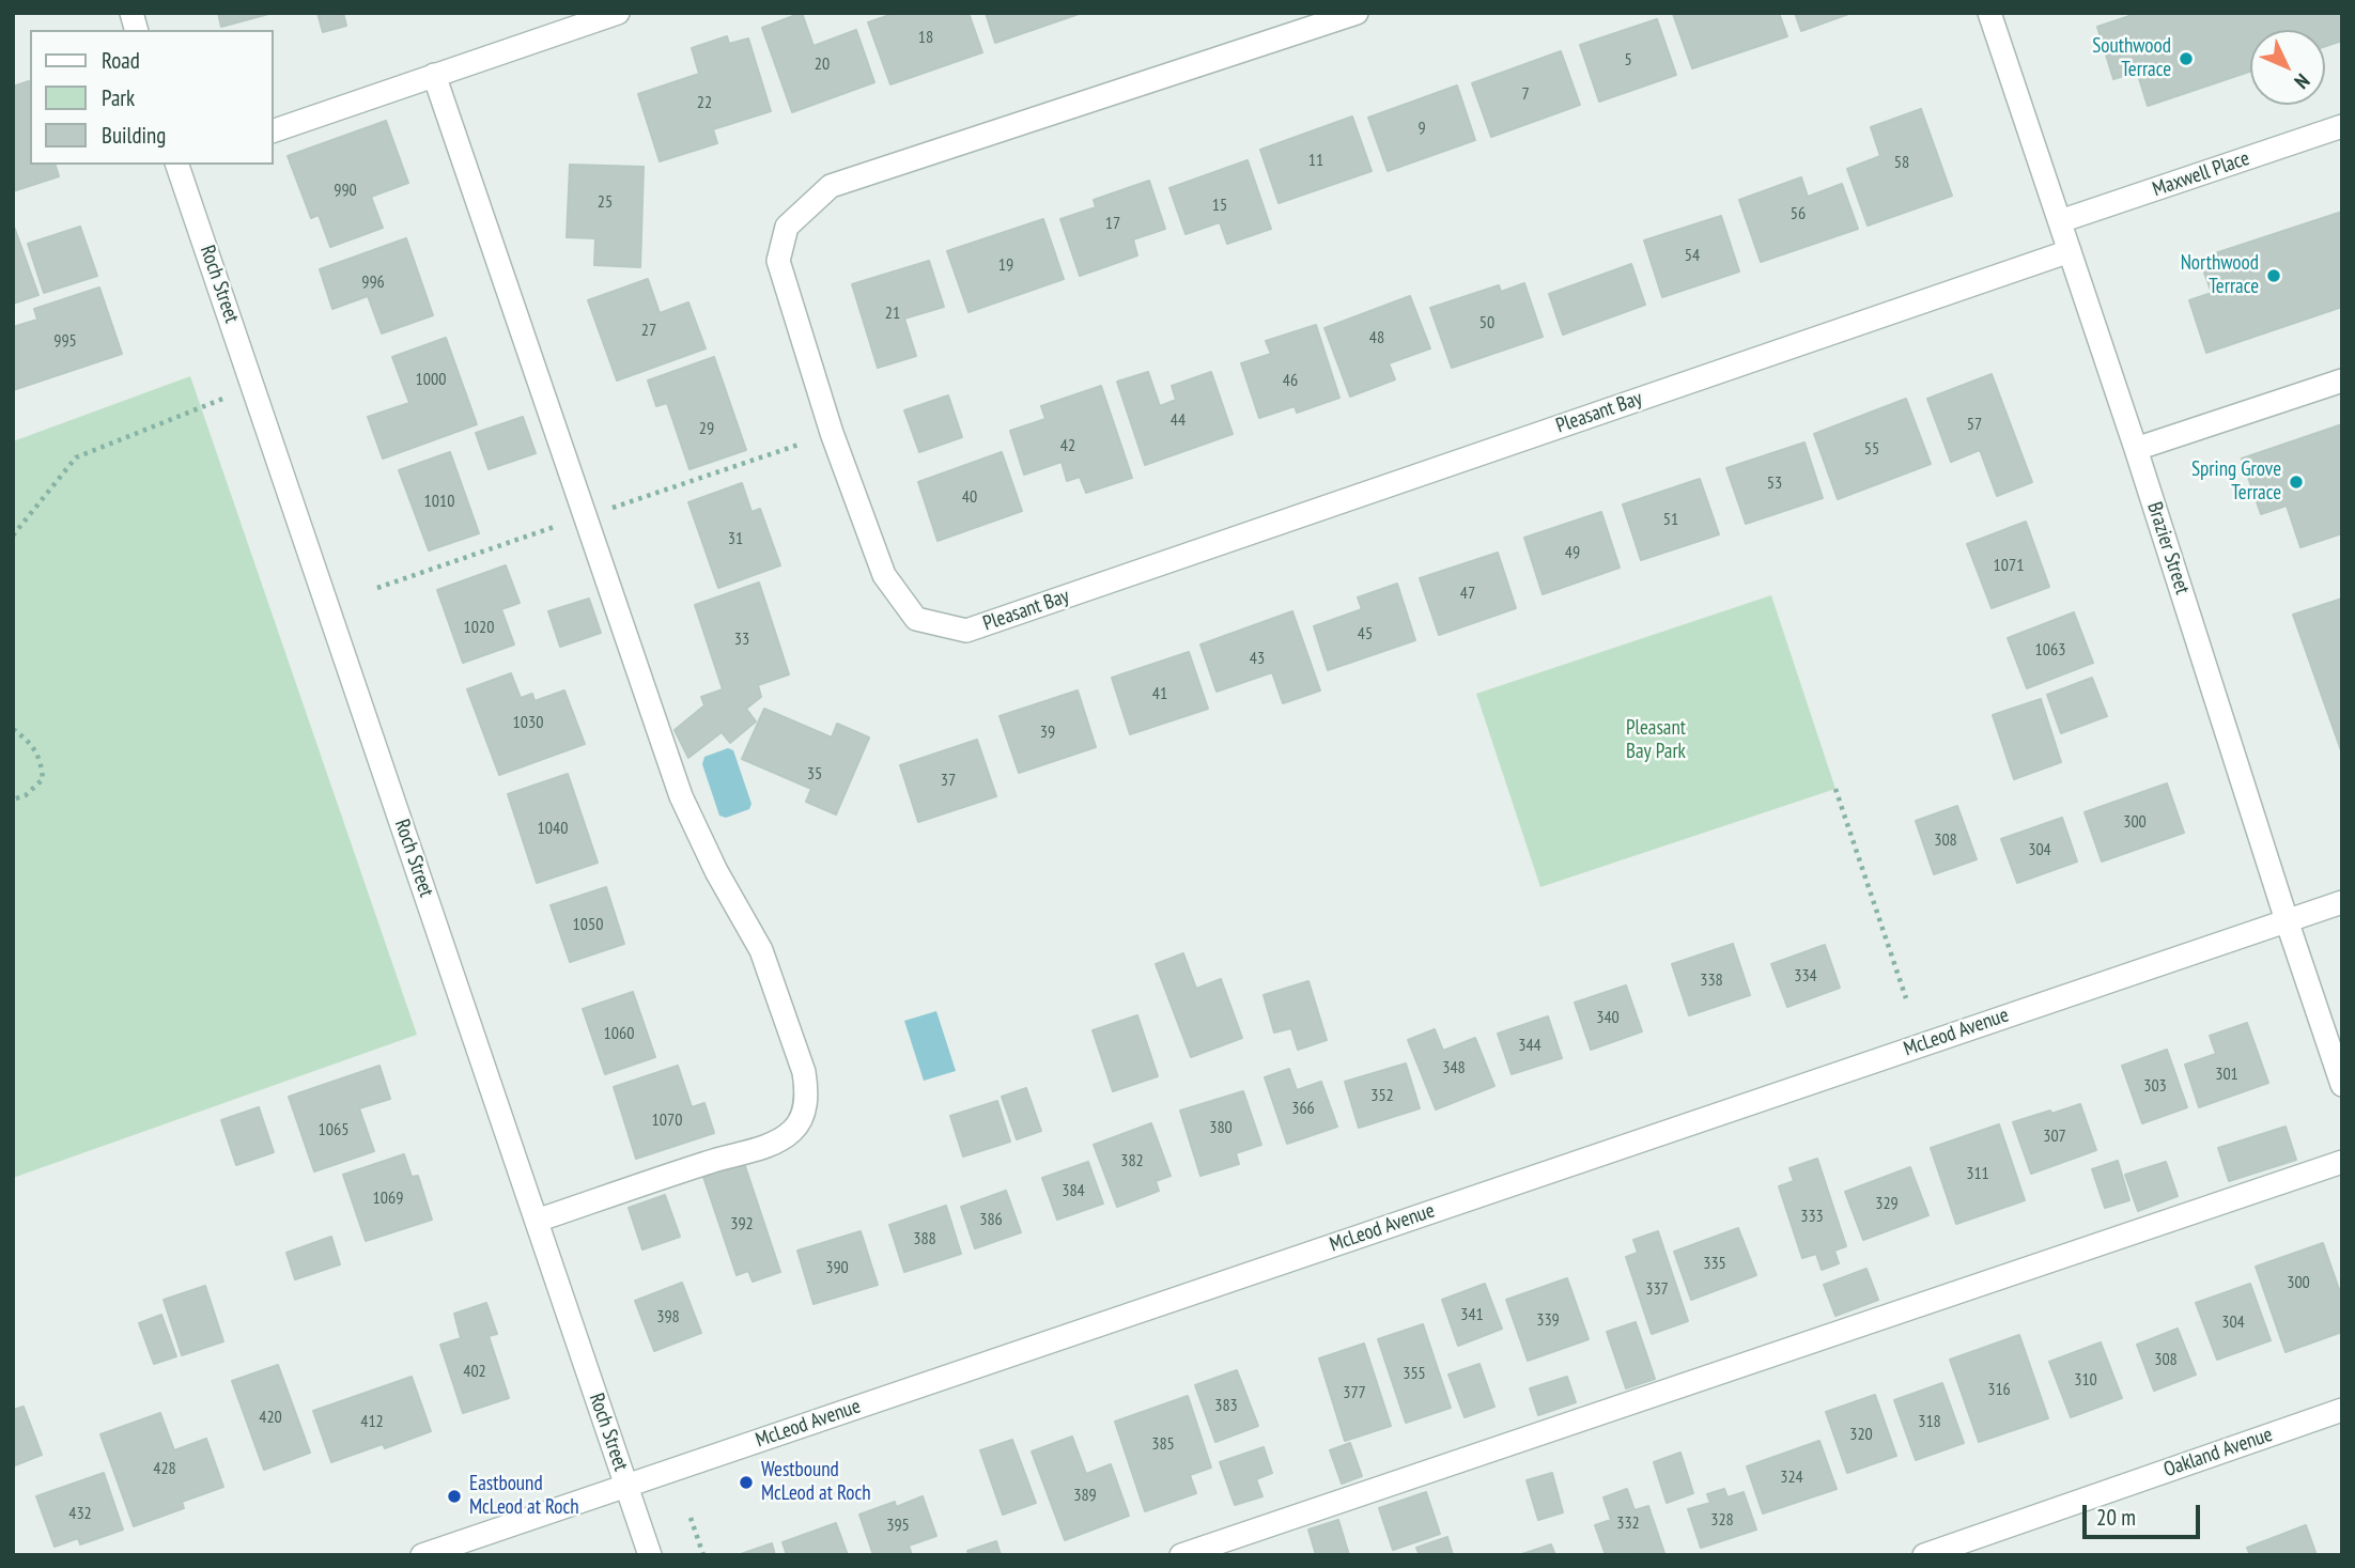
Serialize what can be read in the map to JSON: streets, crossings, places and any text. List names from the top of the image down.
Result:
{
  "streets": {
    "street": [
      "Maxwell Place",
      "Roch Street",
      "Pleasant Bay",
      "Brazier Street",
      "McLeod Avenue",
      "Oakland Avenue"
    ]
  },
  "crossings": [
    ["Maxwell Place", "Brazier Street"],
    ["Roch Street", "McLeod Avenue"],
    ["Pleasant Bay", "Brazier Street"],
    ["Brazier Street", "McLeod Avenue"]
  ],
  "parks": ["Pleasant Bay Park"],
  "places": [
    "Southwood Terrace",
    "Northwood Terrace",
    "Spring Grove Terrace",
    "Westbound McLeod at Roch",
    "Eastbound McLeod at Roch"
  ],
  "house_numbers": [
    "18",
    "5",
    "20",
    "7",
    "22",
    "9",
    "11",
    "58",
    "990",
    "25",
    "15",
    "56",
    "17",
    "54",
    "19",
    "996",
    "21",
    "50",
    "27",
    "48",
    "995",
    "1000",
    "46",
    "44",
    "57",
    "29",
    "42",
    "55",
    "53",
    "40",
    "1010",
    "51",
    "31",
    "49",
    "1071",
    "47",
    "1020",
    "45",
    "33",
    "1063",
    "43",
    "41",
    "1030",
    "39",
    "35",
    "37",
    "300",
    "1040",
    "308",
    "304",
    "1050",
    "334",
    "338",
    "340",
    "1060",
    "344",
    "348",
    "301",
    "303",
    "352",
    "366",
    "1070",
    "380",
    "1065",
    "307",
    "382",
    "311",
    "384",
    "1069",
    "329",
    "333",
    "386",
    "392",
    "388",
    "335",
    "390",
    "300",
    "337",
    "341",
    "398",
    "339",
    "304",
    "308",
    "402",
    "355",
    "310",
    "316",
    "377",
    "383",
    "420",
    "412",
    "318",
    "320",
    "385",
    "428",
    "324",
    "389",
    "432",
    "328",
    "332",
    "395"
  ],
  "legend": ["Road", "Park", "Building"],
  "scale_bar": "20 m",
  "north": "bottom right"
}
